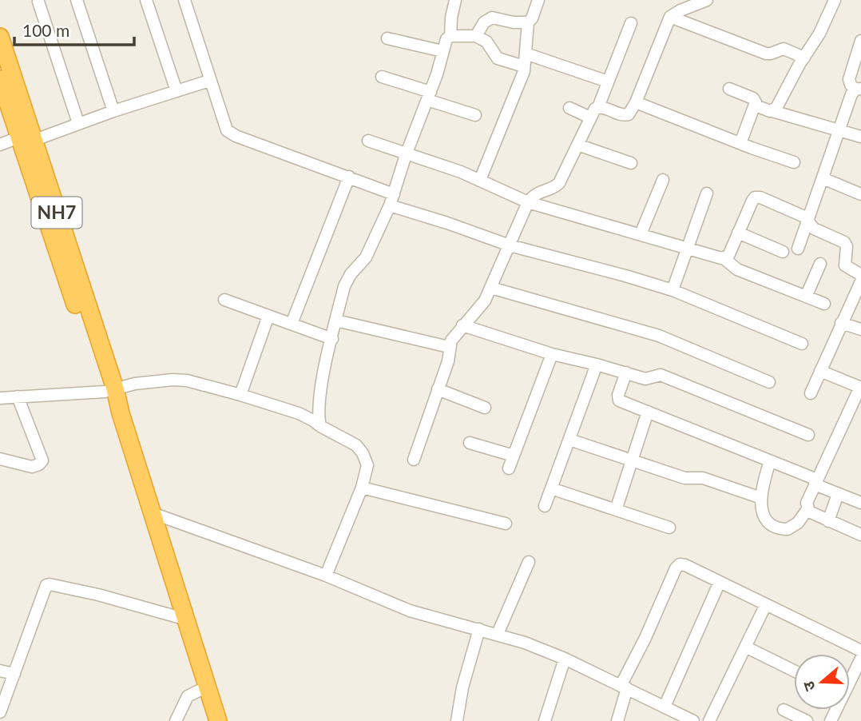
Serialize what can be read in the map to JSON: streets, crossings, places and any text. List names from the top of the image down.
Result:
{
  "streets": {
    "highway": ["NH7"]
  },
  "scale_bar": "100 m",
  "north": "left"
}
